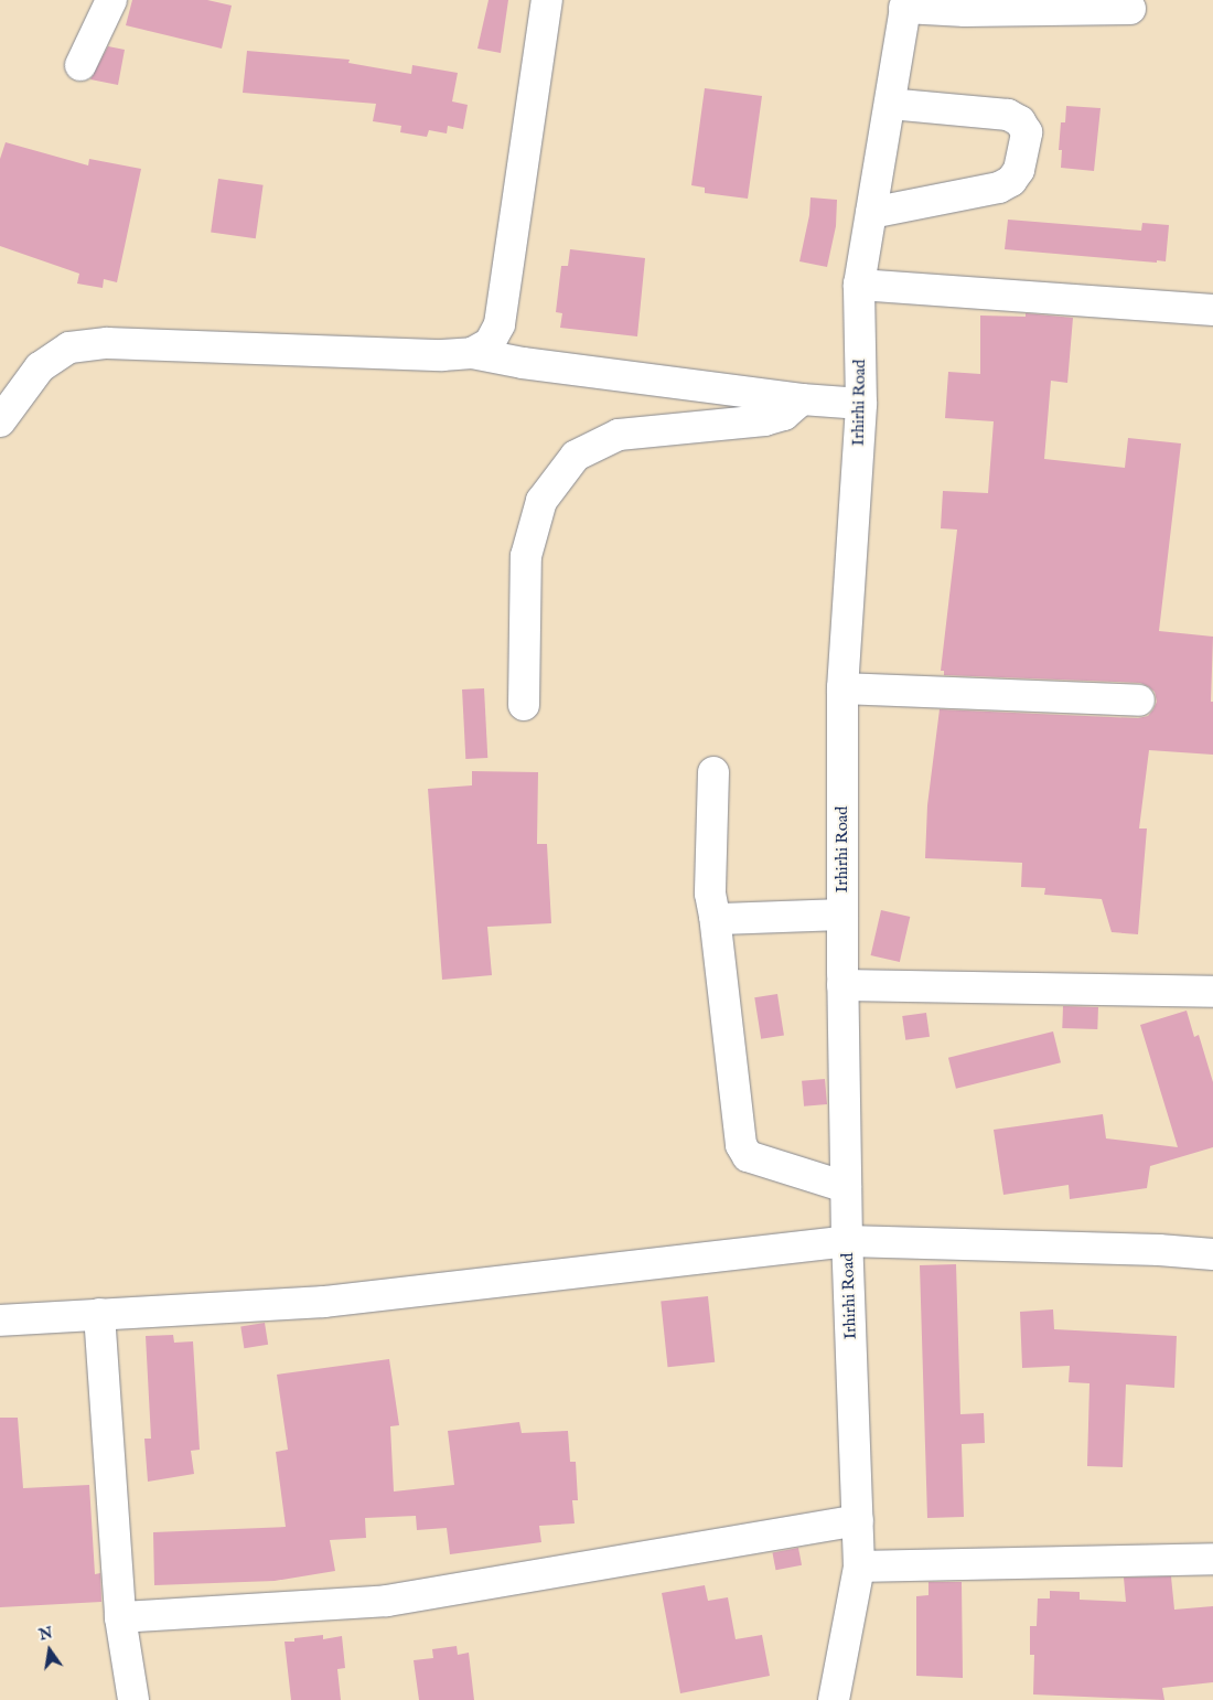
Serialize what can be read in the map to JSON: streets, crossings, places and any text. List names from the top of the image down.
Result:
{
  "streets": {
    "street": ["Irhirhi Road"]
  },
  "north": "top"
}
